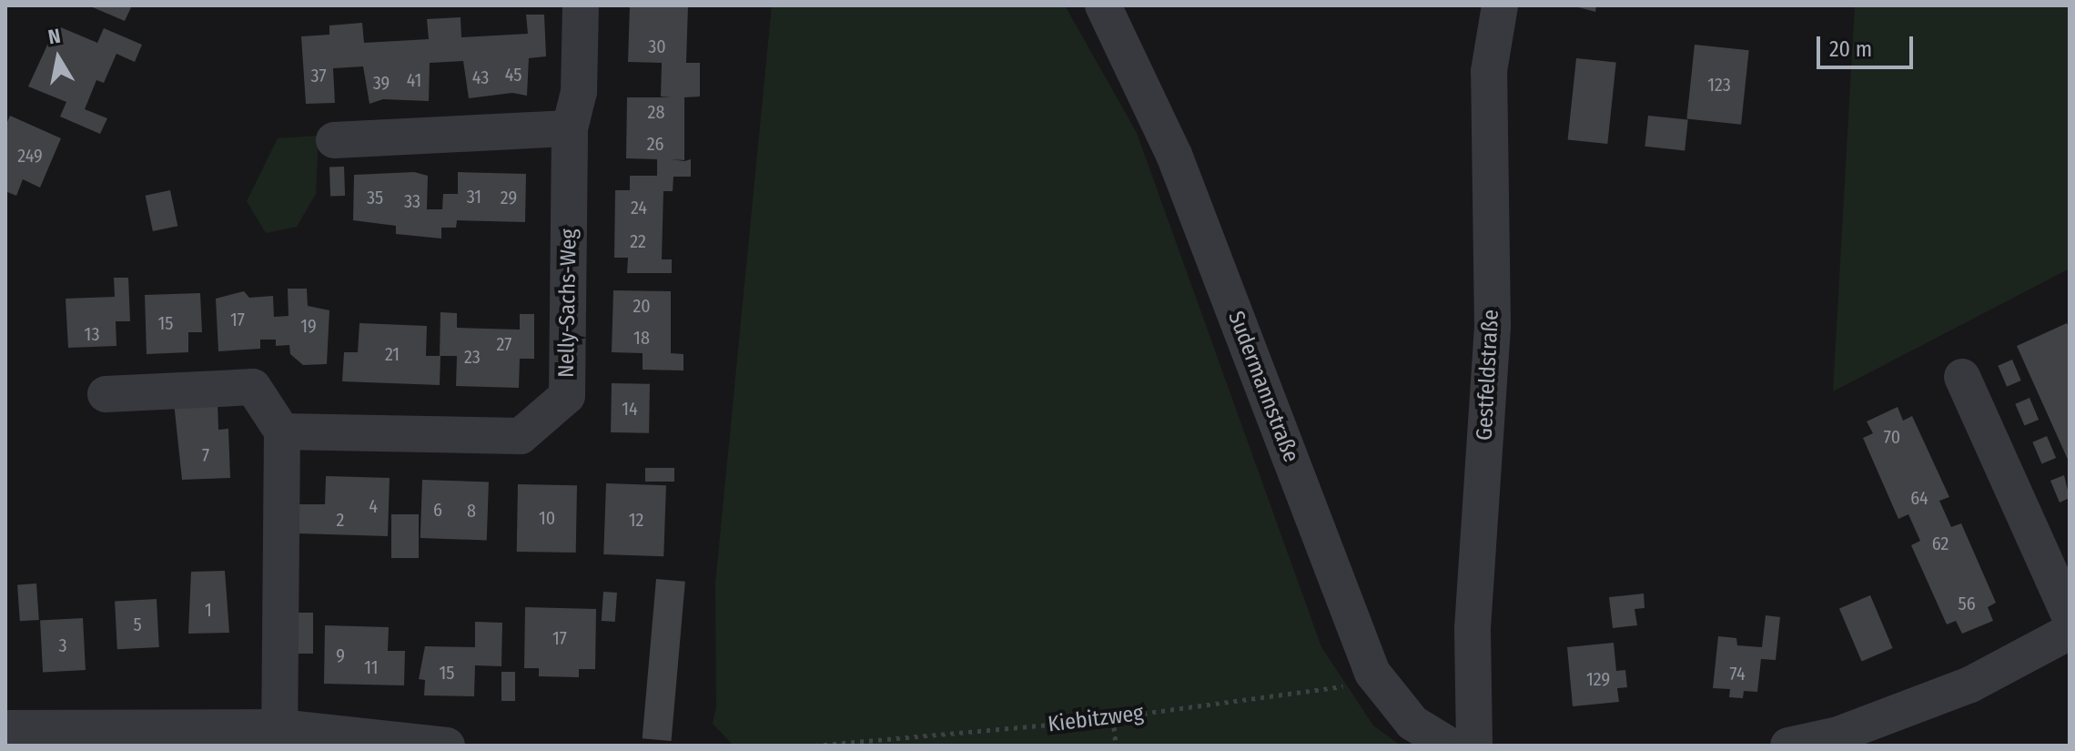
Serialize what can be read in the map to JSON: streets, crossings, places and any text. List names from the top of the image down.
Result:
{
  "streets": {
    "street": ["Nelly-Sachs-Weg", "Gestfeldstraße", "Sudermannstraße"],
    "path": ["Kiebitzweg"]
  },
  "crossings": [
    ["Sudermannstraße", "Kiebitzweg"]
  ],
  "house_numbers": [
    "30",
    "45",
    "37",
    "43",
    "41",
    "39",
    "123",
    "28",
    "26",
    "249",
    "31",
    "35",
    "29",
    "33",
    "24",
    "22",
    "20",
    "17",
    "15",
    "19",
    "13",
    "18",
    "27",
    "21",
    "23",
    "14",
    "70",
    "7",
    "64",
    "4",
    "6",
    "8",
    "10",
    "2",
    "12",
    "62",
    "56",
    "1",
    "5",
    "17",
    "3",
    "9",
    "11",
    "15",
    "74",
    "129"
  ],
  "scale_bar": "20 m",
  "north": "top"
}
